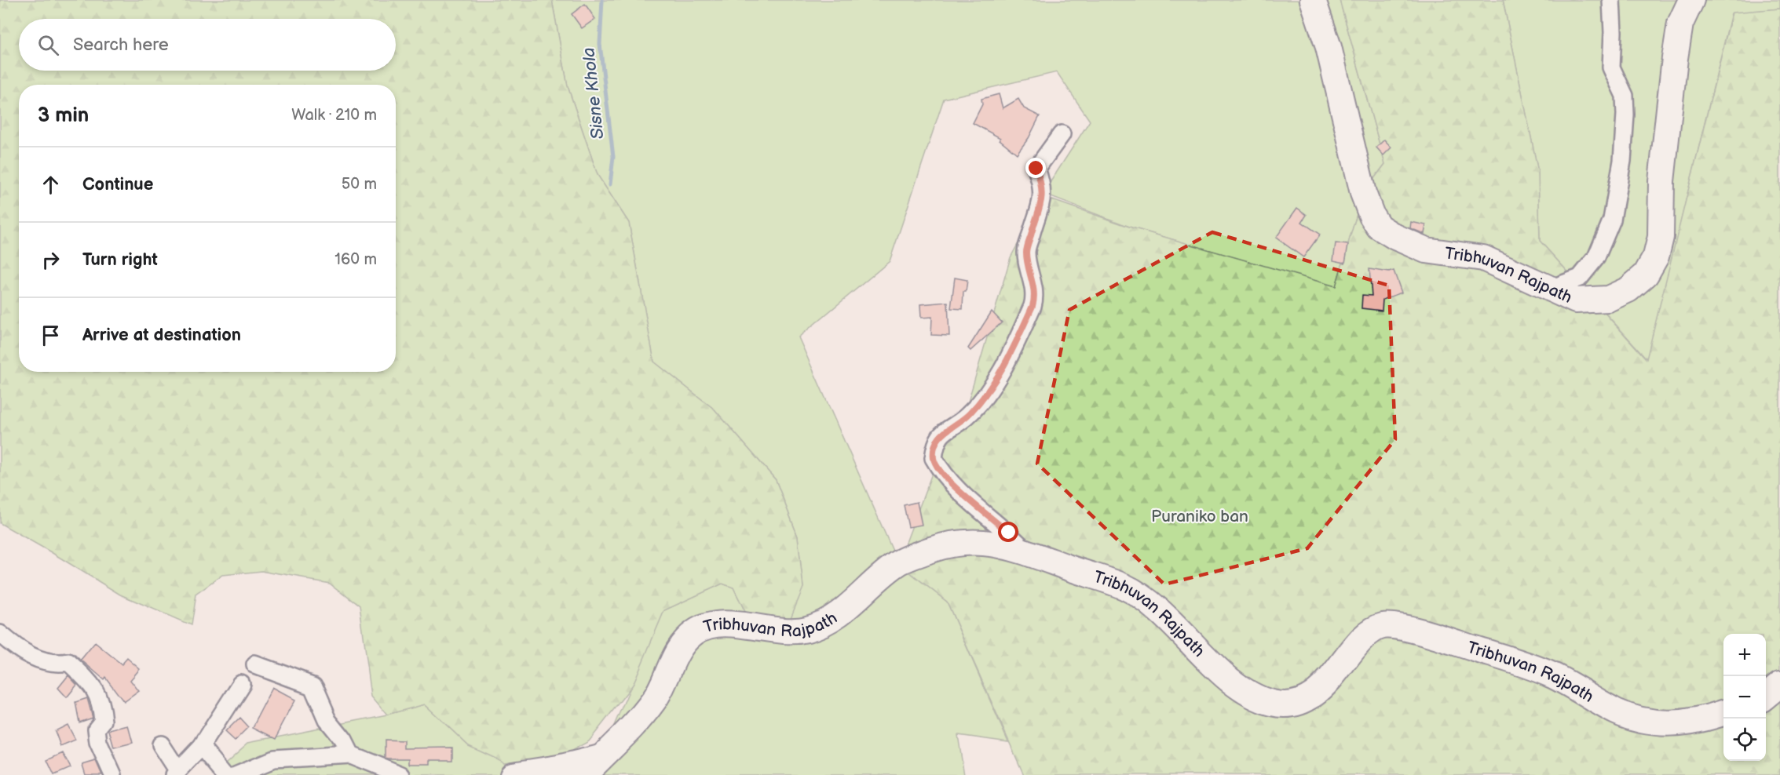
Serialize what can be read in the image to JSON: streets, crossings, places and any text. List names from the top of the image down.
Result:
{
  "streets": {
    "highway": ["Tribhuvan Rajpath"]
  },
  "water": ["Sisne Khola"],
  "parks": ["Puraniko ban"],
  "page": {
    "search": "Search here",
    "heading": ["3 min", "Walk · 210 m"],
    "list": [
      ["Continue", "50 m"],
      ["Turn right", "160 m"],
      "Arrive at destination"
    ],
    "map_buttons": ["+", "−"]
  }
}
